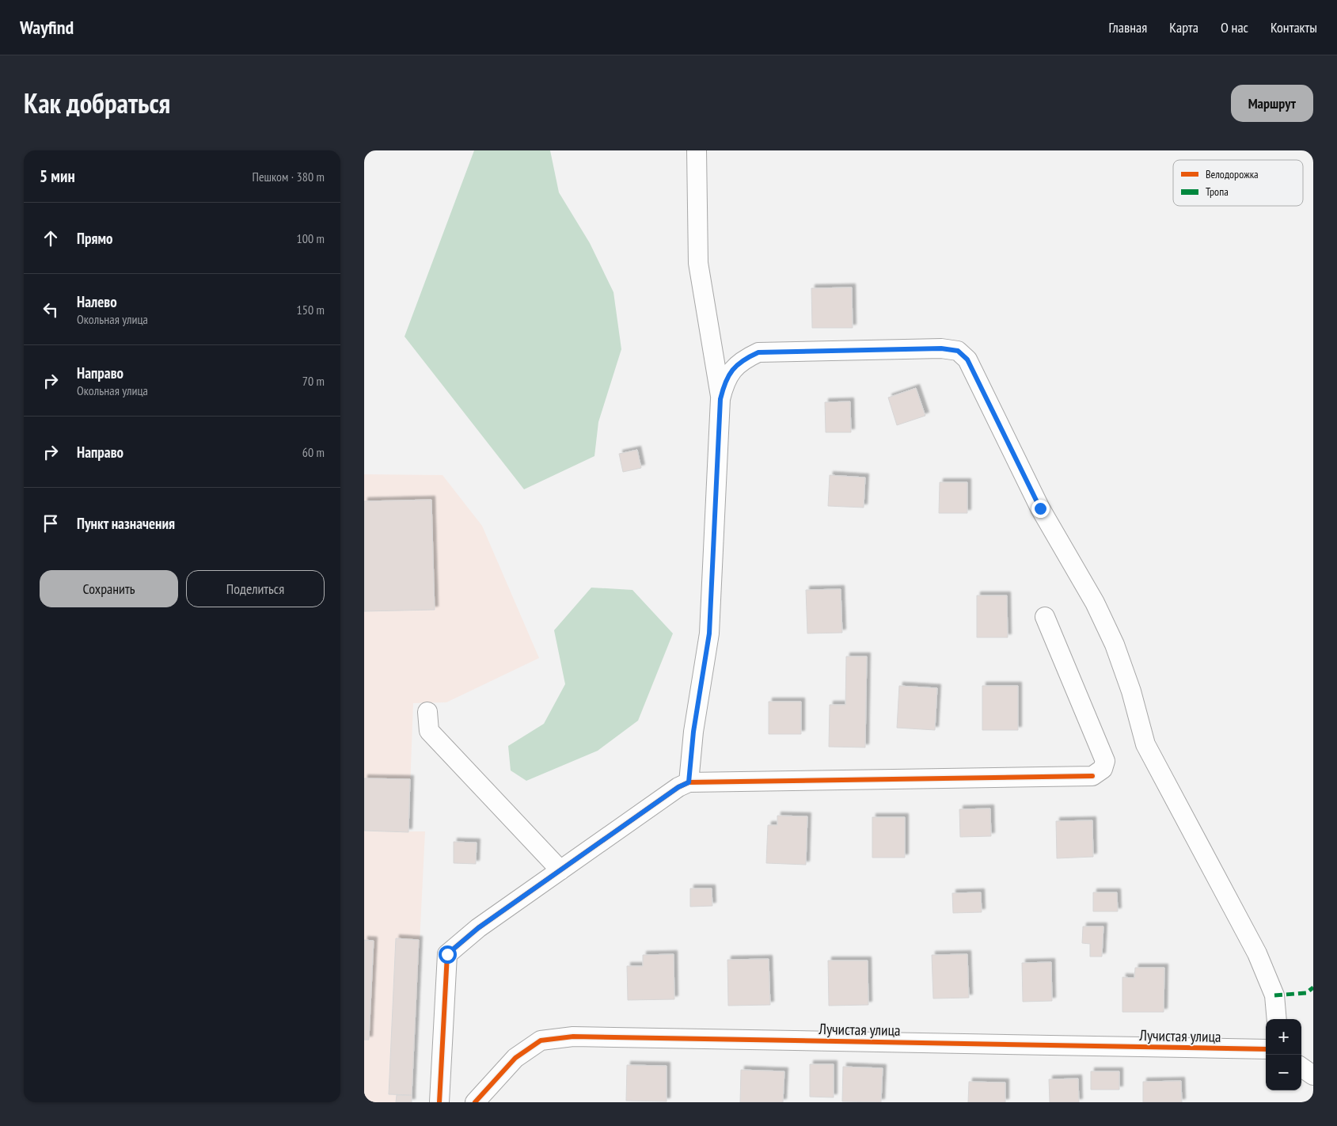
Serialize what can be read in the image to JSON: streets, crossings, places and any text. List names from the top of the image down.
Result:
{
  "streets": {
    "street": ["Лучистая улица"]
  },
  "legend": ["Велодорожка", "Тропа"],
  "page": {
    "header": "Wayfind",
    "nav": [
      "Главная",
      "Карта",
      "О нас",
      "Контакты"
    ],
    "title": "Как добраться",
    "buttons": [
      "Маршрут",
      ["Сохранить", "Поделиться"]
    ],
    "heading": ["5 мин", "Пешком · 380 m"],
    "list": [
      ["Прямо", "100 m"],
      ["Налево", "Окольная улица", "150 m"],
      ["Направо", "Окольная улица", "70 m"],
      ["Направо", "60 m"],
      "Пункт назначения"
    ],
    "map_buttons": ["+", "−"]
  }
}
